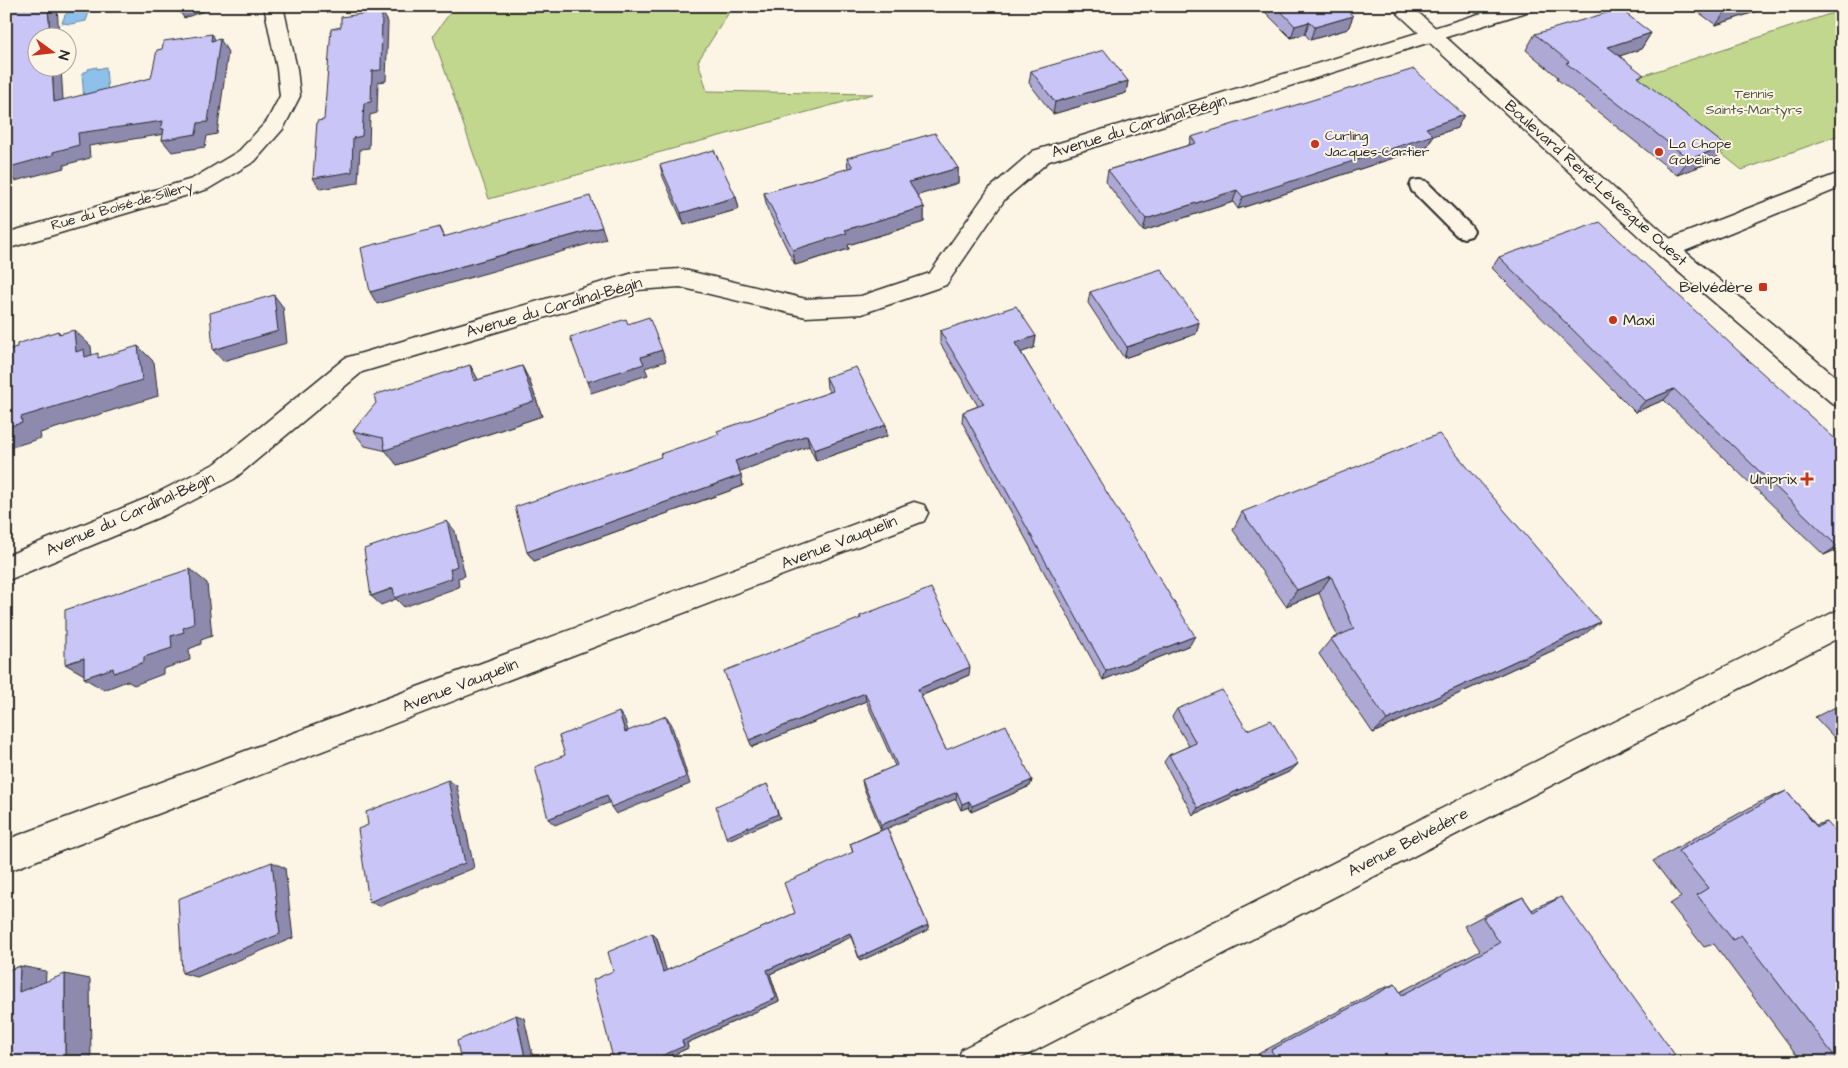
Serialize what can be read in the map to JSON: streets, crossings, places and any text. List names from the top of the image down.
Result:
{
  "streets": {
    "street": [
      "Avenue du Cardinal-Bégin",
      "Boulevard René-Lévesque Ouest",
      "Rue du Boisé-de-Sillery",
      "Avenue Vauquelin",
      "Avenue Belvédère"
    ]
  },
  "crossings": [
    ["Avenue du Cardinal-Bégin", "Boulevard René-Lévesque Ouest"]
  ],
  "parks": ["Tennis Saints-Martyrs"],
  "places": {
    "other": ["Curling Jacques-Cartier", "La Chope Gobeline", "Maxi"],
    "transit": ["Belvédère"],
    "health": ["Uniprix"]
  },
  "north": "right"
}
